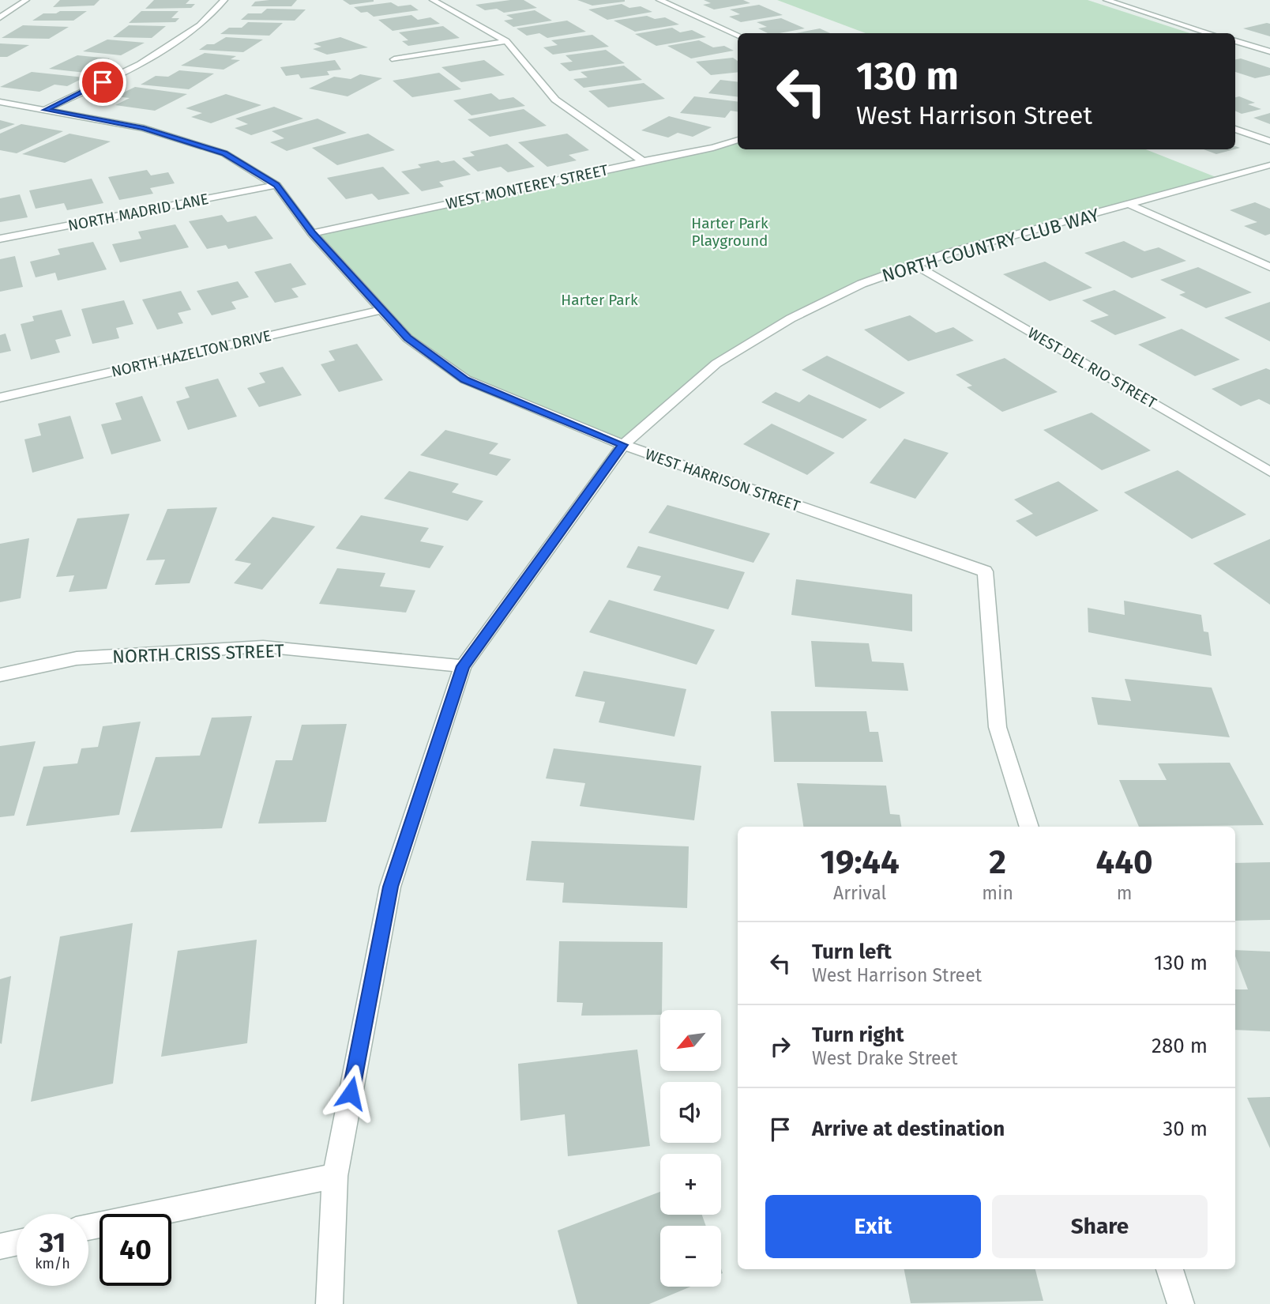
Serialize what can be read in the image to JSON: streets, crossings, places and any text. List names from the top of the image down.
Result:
{
  "streets": {
    "street": [
      "WEST MONTEREY STREET",
      "NORTH MADRID LANE",
      "NORTH COUNTRY CLUB WAY",
      "NORTH HAZELTON DRIVE",
      "WEST DEL RIO STREET",
      "WEST HARRISON STREET",
      "NORTH CRISS STREET"
    ]
  },
  "crossings": [
    ["WEST MONTEREY STREET", "WEST HARRISON STREET"],
    ["NORTH MADRID LANE", "WEST HARRISON STREET"],
    ["NORTH COUNTRY CLUB WAY", "WEST DEL RIO STREET"],
    ["NORTH COUNTRY CLUB WAY", "WEST HARRISON STREET"],
    ["NORTH COUNTRY CLUB WAY", "NORTH CRISS STREET"],
    ["NORTH HAZELTON DRIVE", "WEST HARRISON STREET"]
  ],
  "parks": ["Harter Park Playground", "Harter Park"],
  "north": "bottom left",
  "page": {
    "turn": ["130 m", "West Harrison Street"],
    "eta": [
      "19:44",
      "Arrival",
      "2",
      "min",
      "440",
      "m"
    ],
    "list": [
      {
        "name": "Turn left",
        "note": "West Harrison Street",
        "value": "130 m"
      },
      {
        "name": "Turn right",
        "note": "West Drake Street",
        "value": "280 m"
      },
      {
        "name": "Arrive at destination",
        "value": "30 m"
      }
    ],
    "map_buttons": ["+", "−"],
    "buttons": ["Exit", "Share"],
    "speed": "31 km/h",
    "limit": "40"
  }
}
